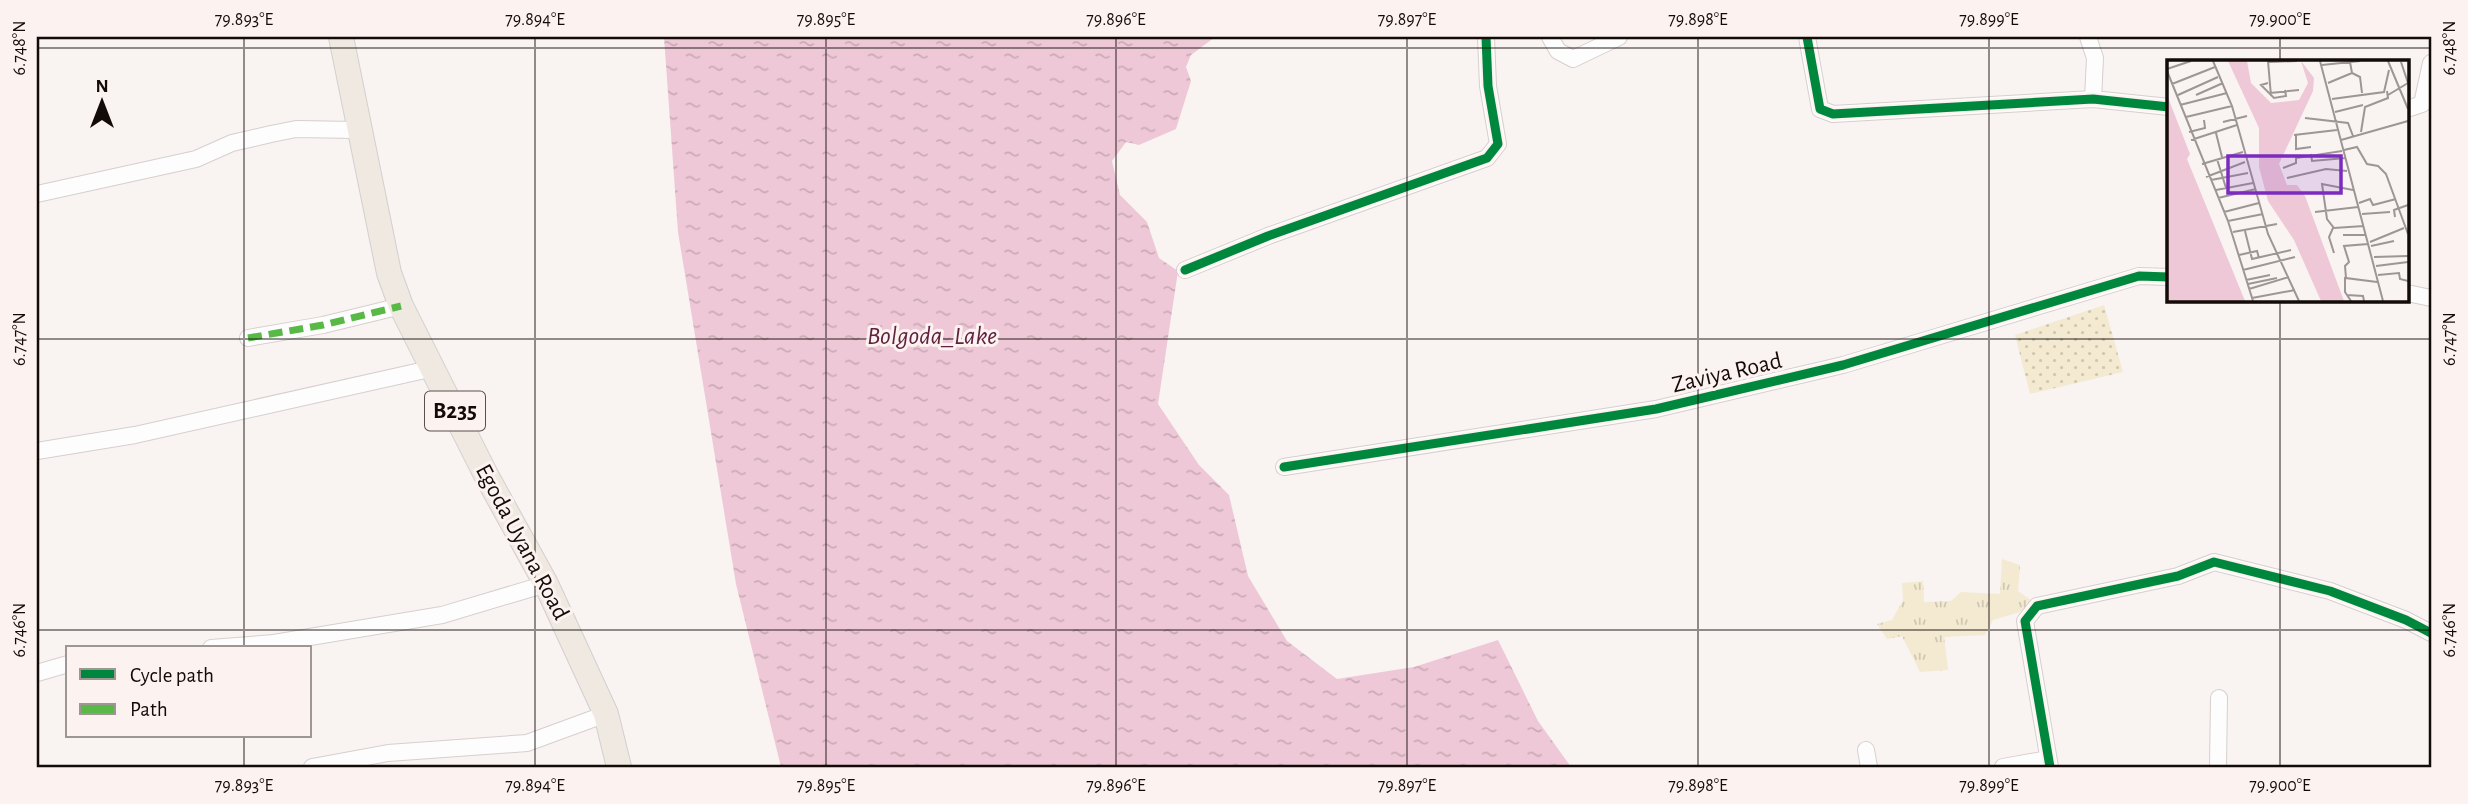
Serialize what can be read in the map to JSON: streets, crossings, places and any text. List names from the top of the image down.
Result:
{
  "streets": {
    "main road": ["B235", "Egoda Uyana Road"],
    "street": ["Zaviya Road"]
  },
  "water": ["Bolgoda_Lake"],
  "legend": ["Cycle path", "Path"],
  "north": "top",
  "coordinates": [
    "79.893°E",
    "79.894°E",
    "79.895°E",
    "79.896°E",
    "79.897°E",
    "79.898°E",
    "79.899°E",
    "79.900°E",
    "6.748°N",
    "6.747°N",
    "6.746°N"
  ]
}
